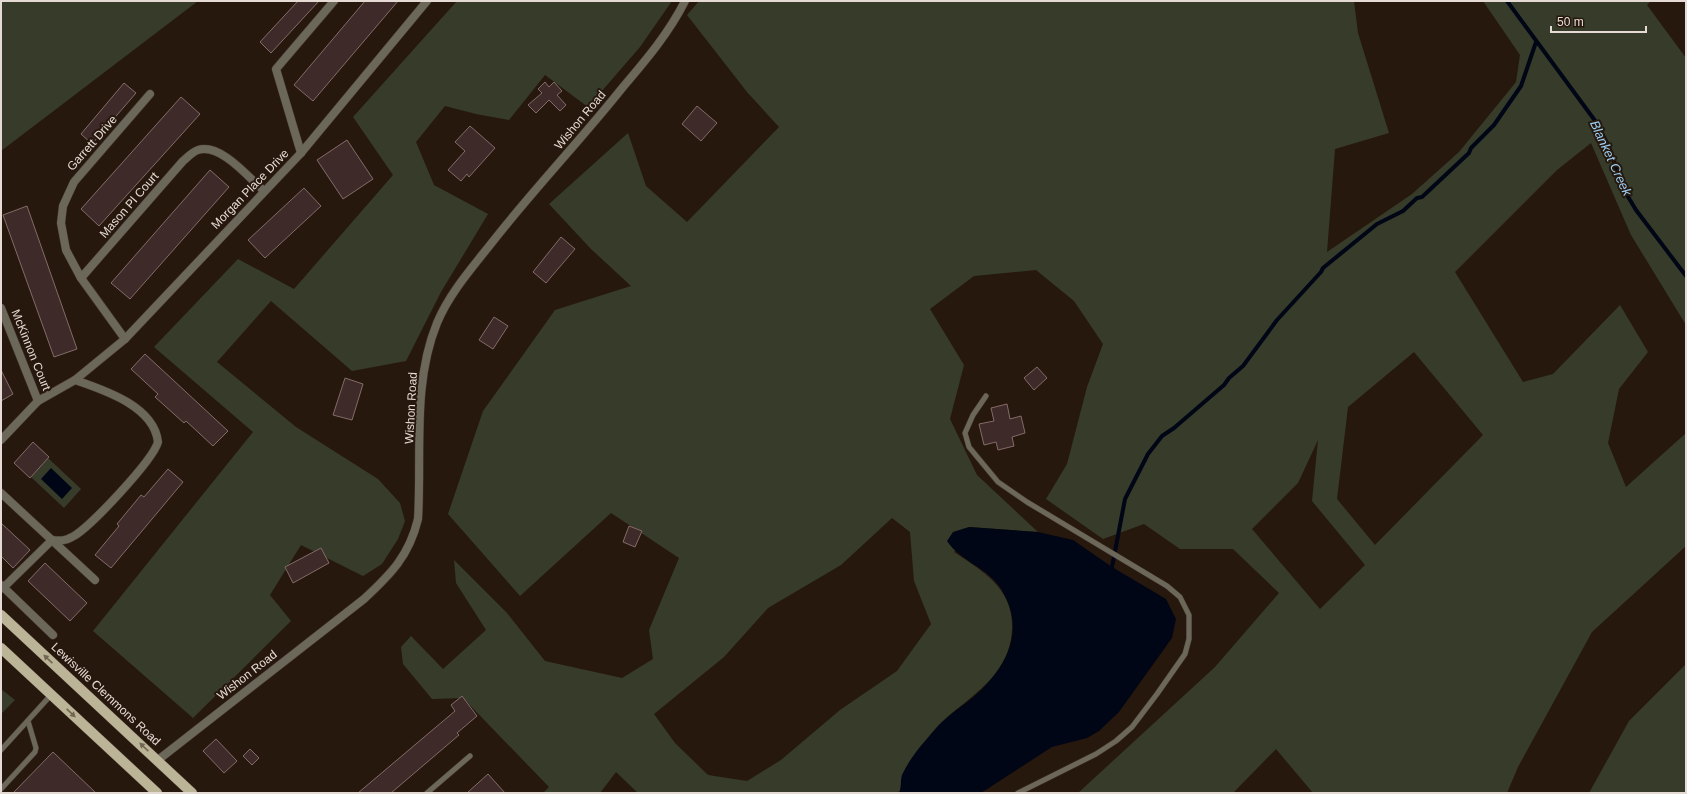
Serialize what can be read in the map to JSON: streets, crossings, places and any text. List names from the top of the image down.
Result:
{
  "streets": {
    "main road": ["Lewisville Clemmons Road"],
    "street": [
      "Wishon Road",
      "Garrett Drive",
      "Morgan Place Drive",
      "Mason Pl Court",
      "McKinnon Court"
    ]
  },
  "crossings": [
    ["Wishon Road", "Lewisville Clemmons Road"],
    ["Garrett Drive", "Morgan Place Drive"],
    ["Garrett Drive", "Mason Pl Court"],
    ["Morgan Place Drive", "Mason Pl Court"],
    ["Morgan Place Drive", "McKinnon Court"]
  ],
  "water": ["Blanket Creek"],
  "scale_bar": "50 m"
}
